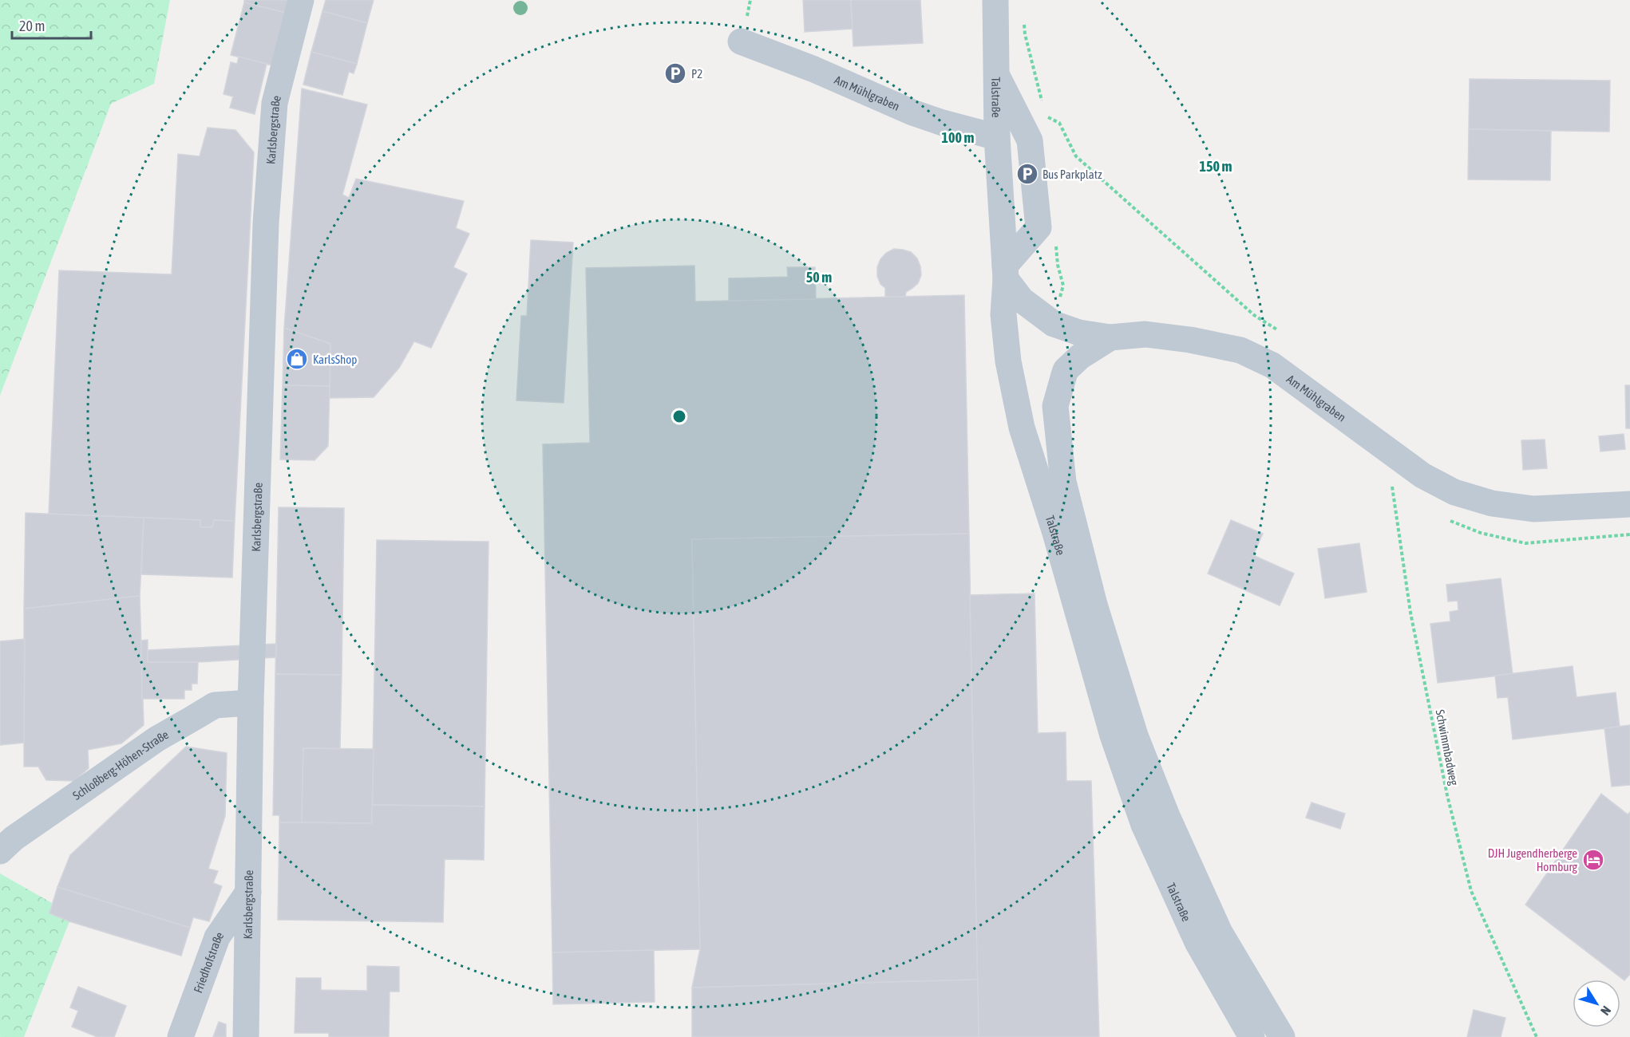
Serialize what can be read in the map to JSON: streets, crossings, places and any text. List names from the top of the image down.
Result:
{
  "streets": {
    "street": [
      "Am Mühlgraben",
      "Talstraße",
      "Karlsbergstraße",
      "Schloßberg-Höhen-Straße",
      "Friedhofstraße"
    ],
    "path": ["Schwimmbadweg"]
  },
  "crossings": [
    ["Am Mühlgraben", "Talstraße"],
    ["Am Mühlgraben", "Schwimmbadweg"],
    ["Karlsbergstraße", "Schloßberg-Höhen-Straße"],
    ["Karlsbergstraße", "Friedhofstraße"]
  ],
  "places": {
    "parking": ["P2", "Bus Parkplatz"],
    "shop": ["KarlsShop"],
    "hotel": ["DJH Jugendherberge Homburg"]
  },
  "scale_bar": "20 m",
  "north": "bottom right",
  "rings": ["100 m", "150 m", "50 m"]
}
